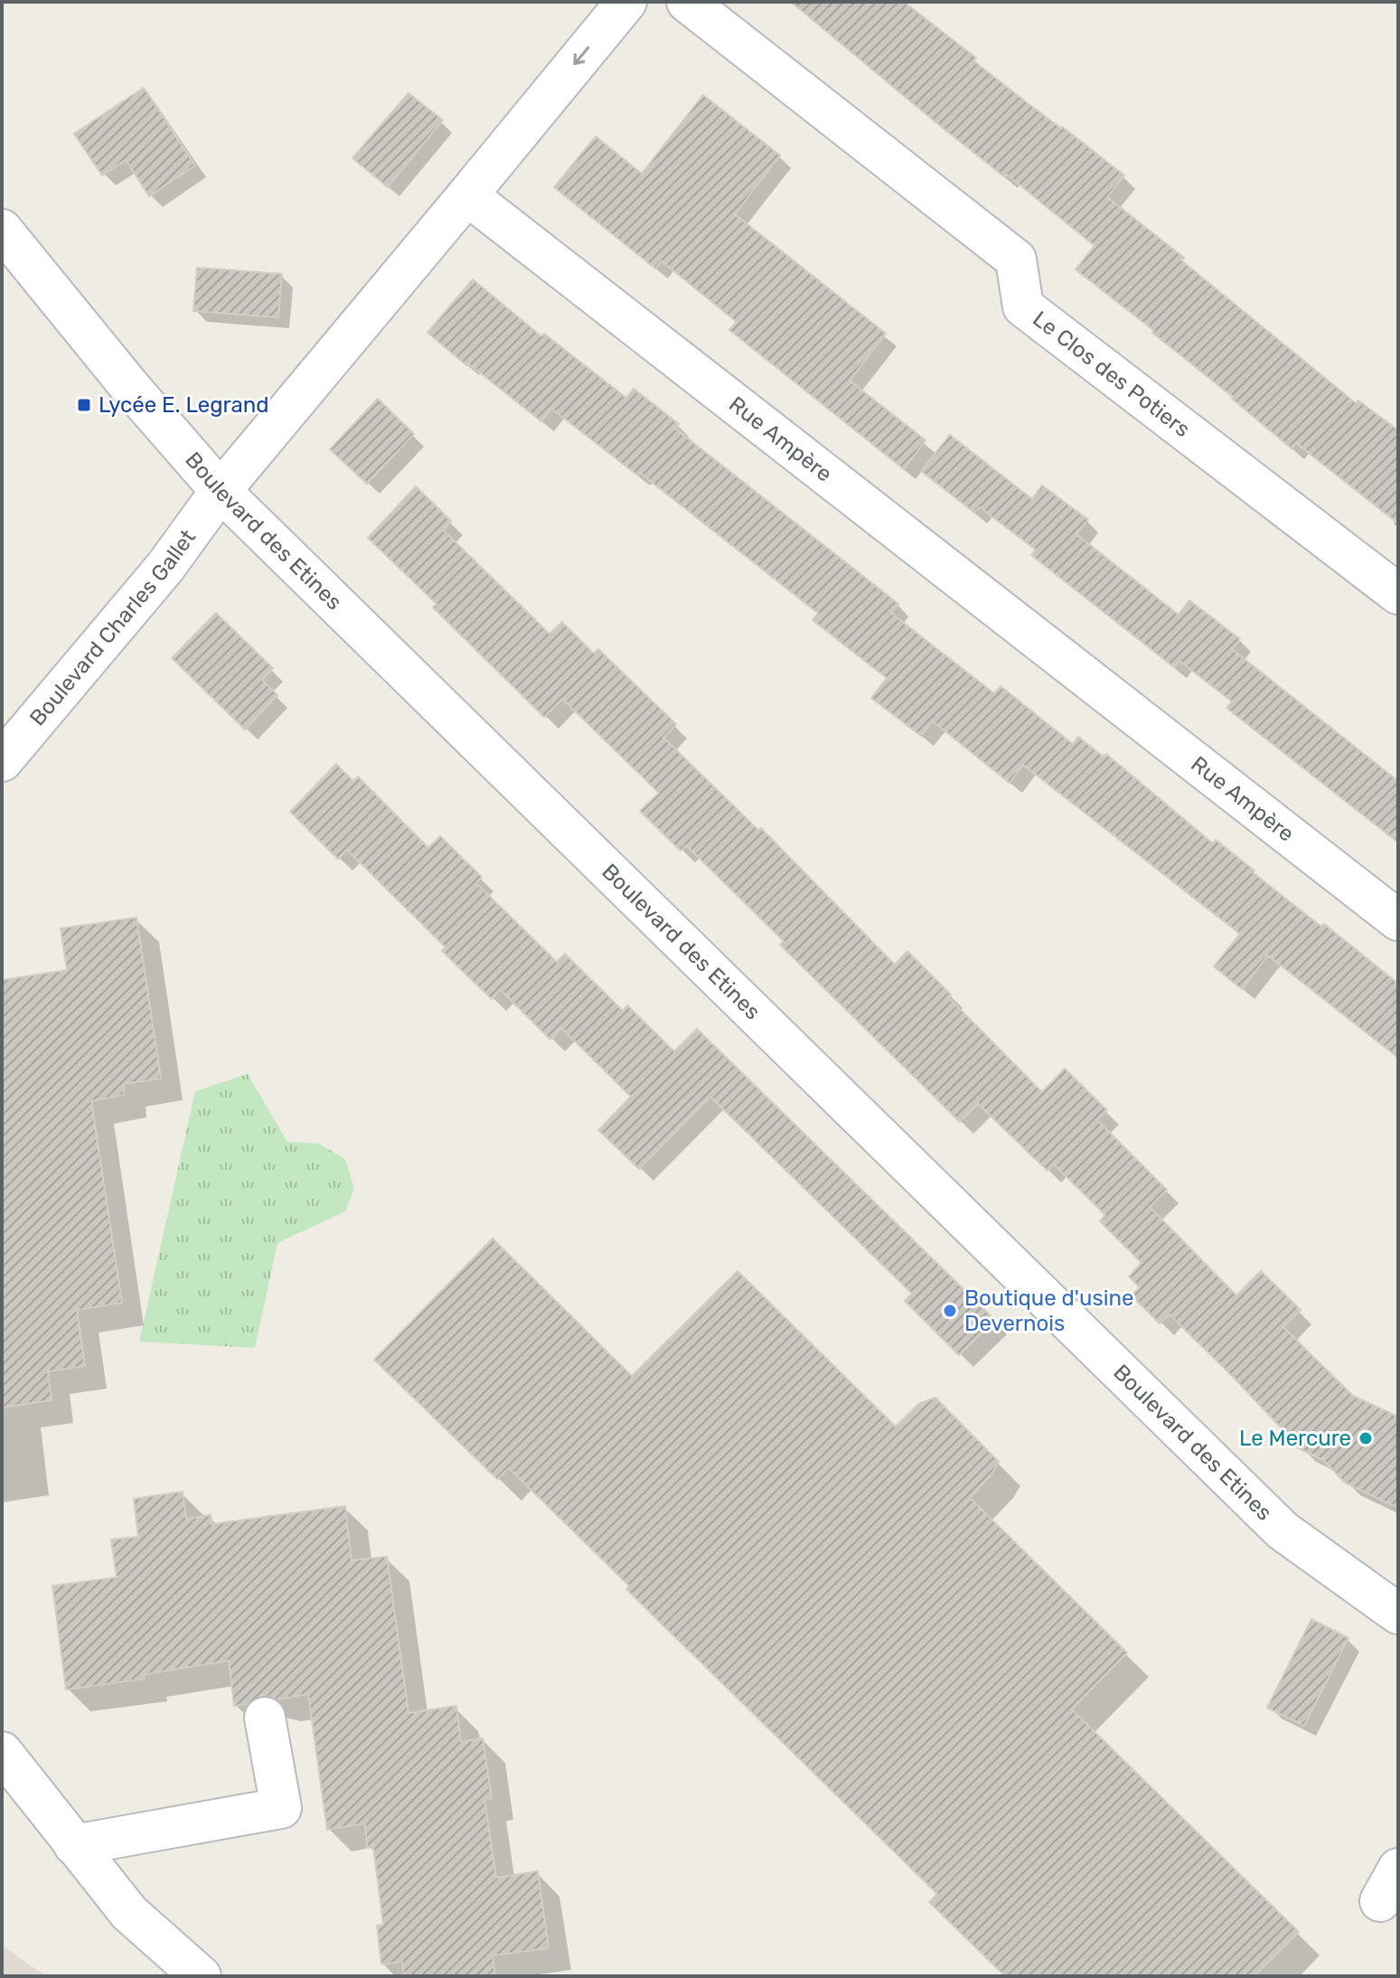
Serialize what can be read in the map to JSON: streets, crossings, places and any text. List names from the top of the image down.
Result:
{
  "streets": {
    "street": [
      "Le Clos des Potiers",
      "Rue Ampère",
      "Boulevard des Etines",
      "Boulevard Charles Gallet"
    ]
  },
  "crossings": [
    ["Boulevard des Etines", "Boulevard Charles Gallet"]
  ],
  "places": {
    "transit": ["Lycée E. Legrand"],
    "other": ["Boutique d'usine Devernois", "Le Mercure"]
  }
}
